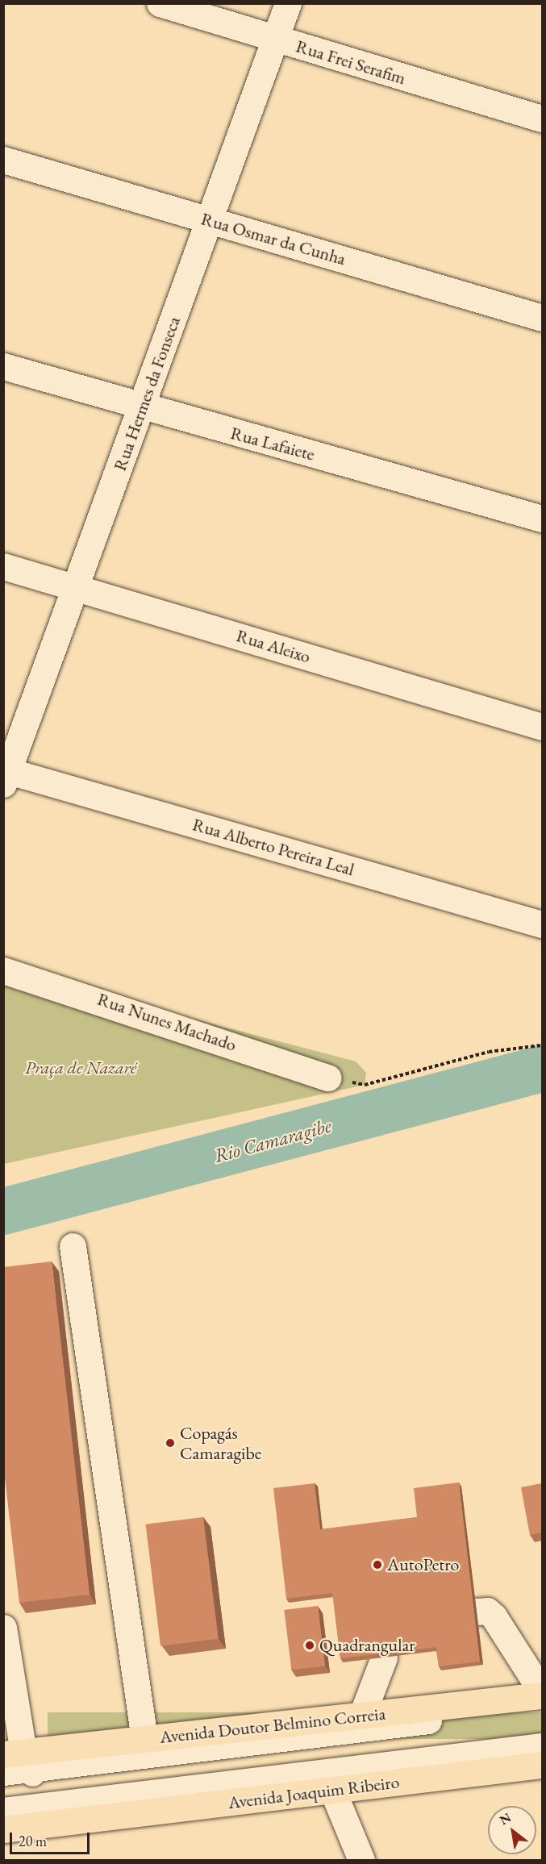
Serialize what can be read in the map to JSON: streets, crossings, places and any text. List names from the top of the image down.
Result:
{
  "streets": {
    "main road": ["Avenida Doutor Belmino Correia", "Avenida Joaquim Ribeiro"],
    "street": [
      "Rua Frei Serafim",
      "Rua Osmar da Cunha",
      "Rua Hermes da Fonseca",
      "Rua Lafaiete",
      "Rua Aleixo",
      "Rua Alberto Pereira Leal",
      "Rua Nunes Machado"
    ]
  },
  "crossings": [
    ["Rua Frei Serafim", "Rua Hermes da Fonseca"],
    ["Rua Osmar da Cunha", "Rua Hermes da Fonseca"],
    ["Rua Hermes da Fonseca", "Rua Lafaiete"],
    ["Rua Hermes da Fonseca", "Rua Aleixo"],
    ["Rua Hermes da Fonseca", "Rua Alberto Pereira Leal"]
  ],
  "water": ["Rio Camaragibe"],
  "parks": ["Praça de Nazaré"],
  "places": ["Copagás Camaragibe", "AutoPetro", "Quadrangular"],
  "scale_bar": "20 m",
  "north": "top left"
}
